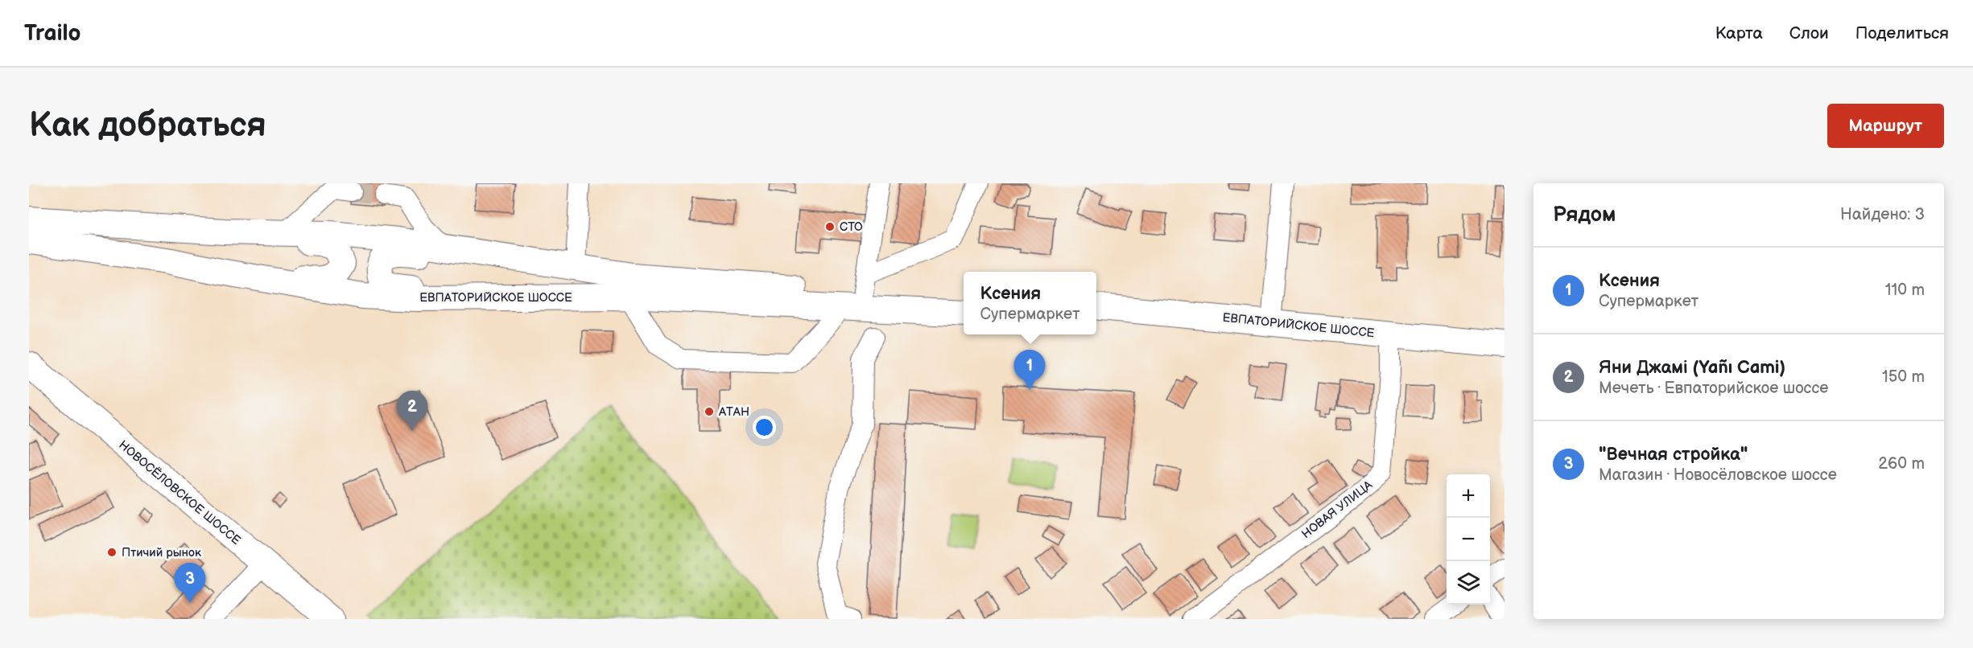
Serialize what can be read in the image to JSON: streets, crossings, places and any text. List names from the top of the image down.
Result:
{
  "streets": {
    "main road": ["ЕВПАТОРИЙСКОЕ ШОССЕ", "НОВОСЁЛОВСКОЕ ШОССЕ"],
    "street": ["НОВАЯ УЛИЦА"]
  },
  "crossings": [
    ["ЕВПАТОРИЙСКОЕ ШОССЕ", "НОВАЯ УЛИЦА"]
  ],
  "places": ["СТО", "АТАН", "Птичий рынок"],
  "page": {
    "header": "Trailo",
    "nav": ["Карта", "Слои", "Поделиться"],
    "buttons": "Маршрут",
    "title": "Как добраться",
    "heading": ["Рядом", "Найдено: 3"],
    "list": [
      {
        "mark": "1",
        "name": "Ксения",
        "note": "Супермаркет",
        "value": "110 m"
      },
      {
        "mark": "2",
        "name": "Яни Джамі (Yañı Cami)",
        "note": "Мечеть · Евпаторийское шоссе",
        "value": "150 m"
      },
      {
        "mark": "3",
        "name": "\"Вечная стройка\"",
        "note": "Магазин · Новосёловское шоссе",
        "value": "260 m"
      }
    ],
    "popup": ["Ксения", "Супермаркет"],
    "pins": ["1", "2", "3"],
    "map_buttons": ["+", "−"]
  }
}
